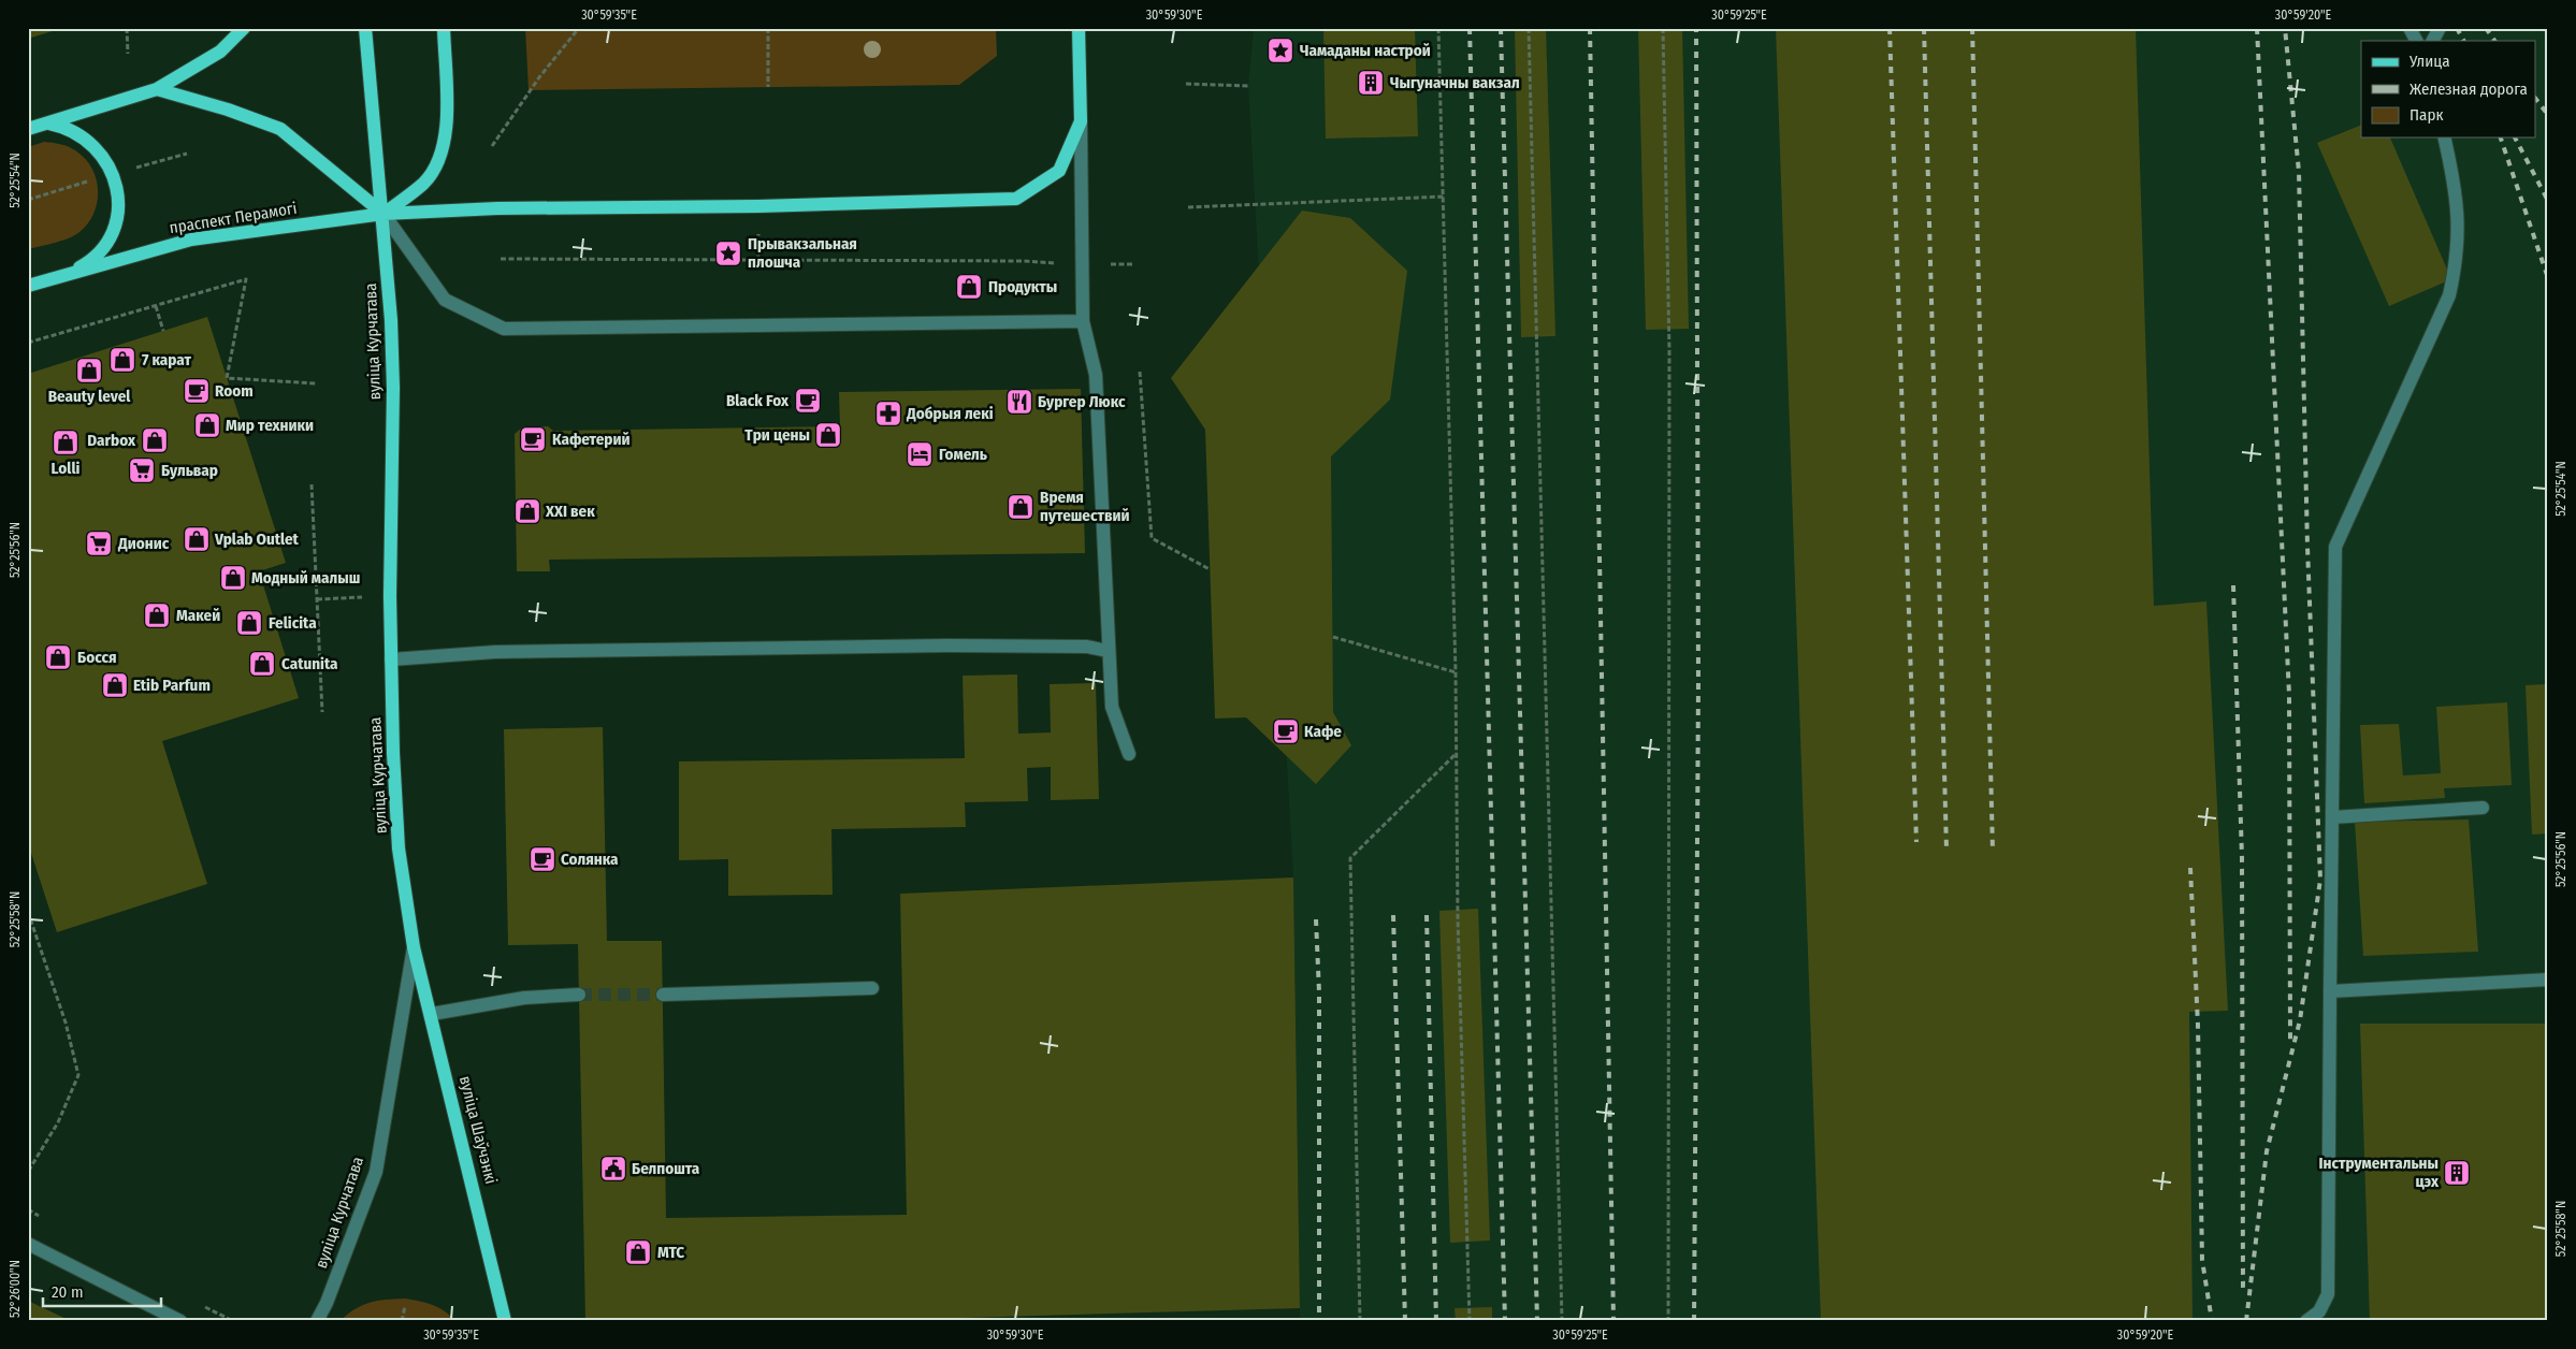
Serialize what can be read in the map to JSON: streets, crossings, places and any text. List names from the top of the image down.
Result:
{
  "streets": {
    "main road": ["праспект Перамогі", "вуліца Курчатава", "вуліца Шаўчэнкі"]
  },
  "crossings": [
    ["праспект Перамогі", "вуліца Курчатава"],
    ["вуліца Курчатава", "вуліца Шаўчэнкі"]
  ],
  "places": {
    "place": ["Чамаданы настрой", "Прывакзальная плошча"],
    "building": ["Чыгуначны вакзал", "Інструментальны цэх"],
    "shop": [
      "Продукты",
      "7 карат",
      "Beauty level",
      "Мир техники",
      "Три цены",
      "Darbox",
      "Lolli",
      "Время путешествий",
      "XXI век",
      "Vplab Outlet",
      "Модный малыш",
      "Макей",
      "Felicita",
      "Босся",
      "Catunita",
      "Etib Parfum",
      "МТС"
    ],
    "cafe": [
      "Room",
      "Black Fox",
      "Кафетерий",
      "Кафе",
      "Солянка"
    ],
    "restaurant": ["Бургер Люкс"],
    "pharmacy": ["Добрыя лекі"],
    "hotel": ["Гомель"],
    "supermarket": ["Бульвар", "Дионис"],
    "public building": ["Белпошта"]
  },
  "legend": ["Улица", "Железная дорога", "Парк"],
  "scale_bar": "20 m",
  "coordinates": [
    "30°59'35\"E",
    "30°59'30\"E",
    "30°59'25\"E",
    "30°59'20\"E",
    "52°25'54\"N",
    "52°25'56\"N",
    "52°25'58\"N",
    "52°26'00\"N"
  ]
}
